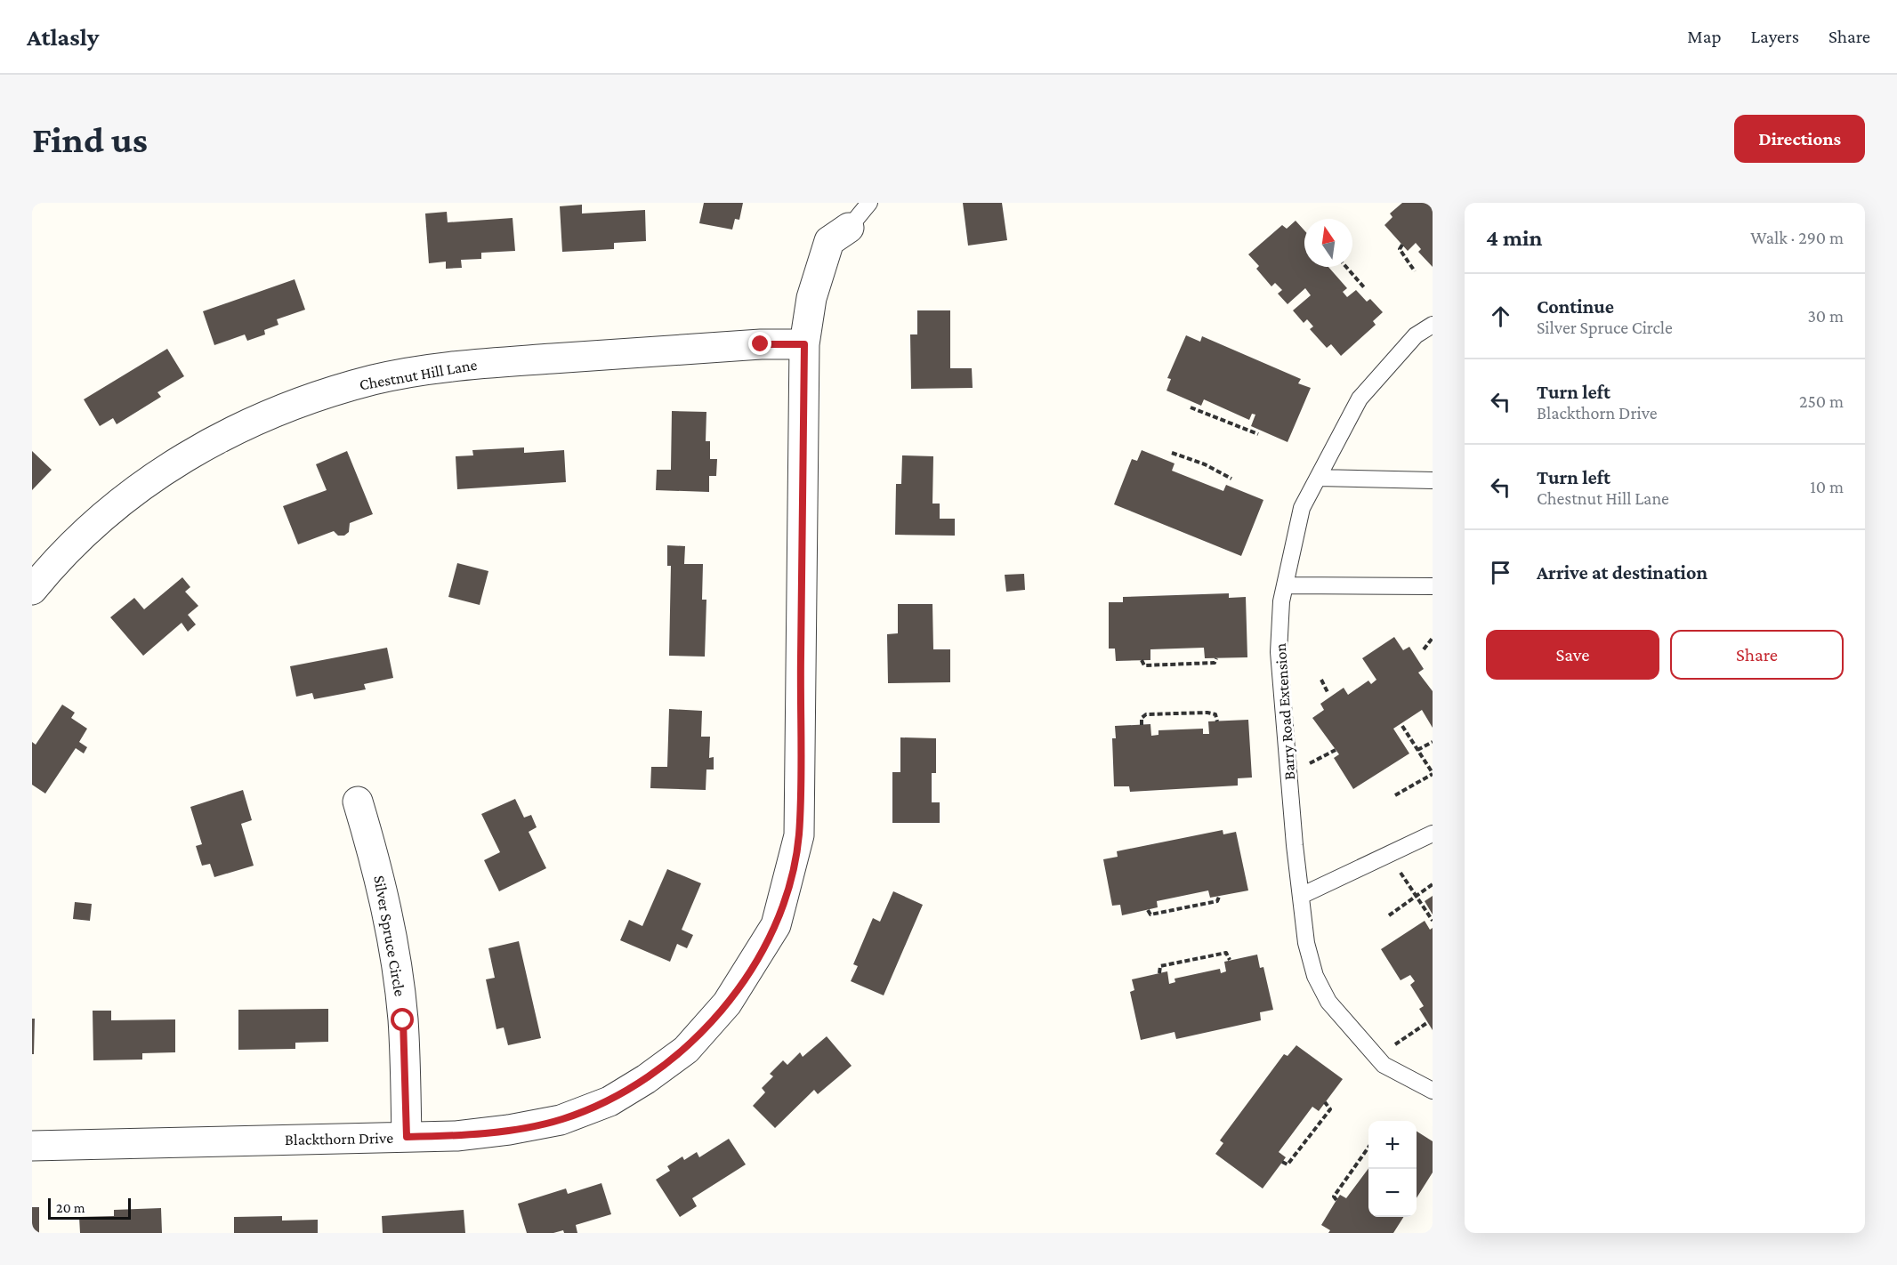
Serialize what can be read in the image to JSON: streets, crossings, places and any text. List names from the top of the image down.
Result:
{
  "streets": {
    "street": ["Chestnut Hill Lane", "Silver Spruce Circle", "Blackthorn Drive"],
    "lane": ["Barry Road Extension"]
  },
  "crossings": [
    ["Chestnut Hill Lane", "Blackthorn Drive"],
    ["Silver Spruce Circle", "Blackthorn Drive"]
  ],
  "scale_bar": "20 m",
  "north": "top",
  "page": {
    "header": "Atlasly",
    "nav": ["Map", "Layers", "Share"],
    "buttons": [
      "Directions",
      ["Save", "Share"]
    ],
    "title": "Find us",
    "heading": ["4 min", "Walk · 290 m"],
    "list": [
      ["Continue", "Silver Spruce Circle", "30 m"],
      ["Turn left", "Blackthorn Drive", "250 m"],
      ["Turn left", "Chestnut Hill Lane", "10 m"],
      "Arrive at destination"
    ],
    "map_buttons": ["+", "−"],
    "scale": "20 m"
  }
}
